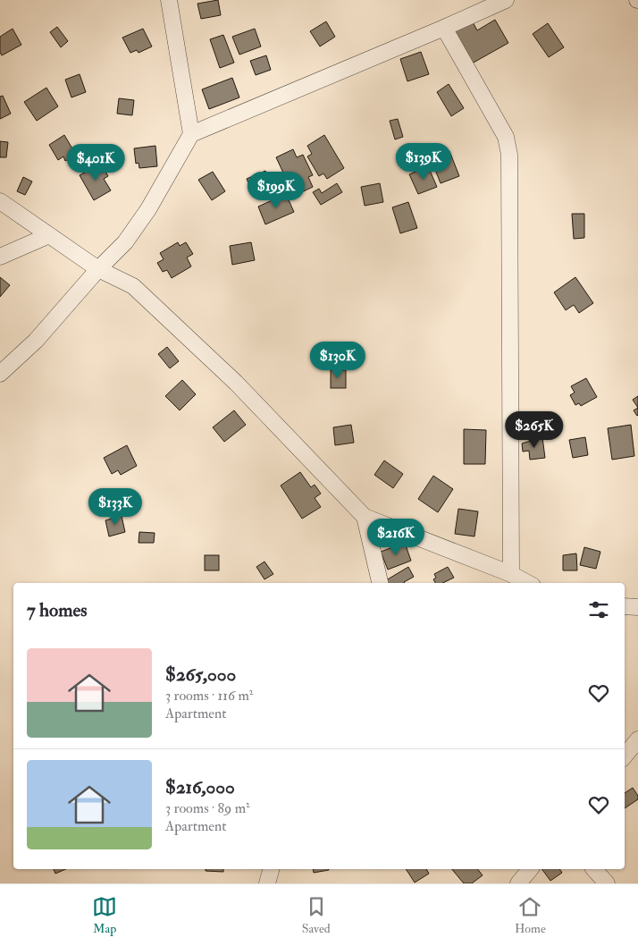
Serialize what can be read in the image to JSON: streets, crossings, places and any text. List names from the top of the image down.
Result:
{
  "page": {
    "price": [
      "$139K",
      "$401K",
      "$199K",
      "$130K",
      "$265K",
      "$133K",
      "$216K"
    ],
    "heading": "7 homes",
    "list": [
      {
        "name": "$265,000",
        "note": "3 rooms · 116 m² · Apartment"
      },
      {
        "name": "$216,000",
        "note": "3 rooms · 89 m² · Apartment"
      }
    ],
    "tabs": ["Map", "Saved", "Home"]
  }
}
